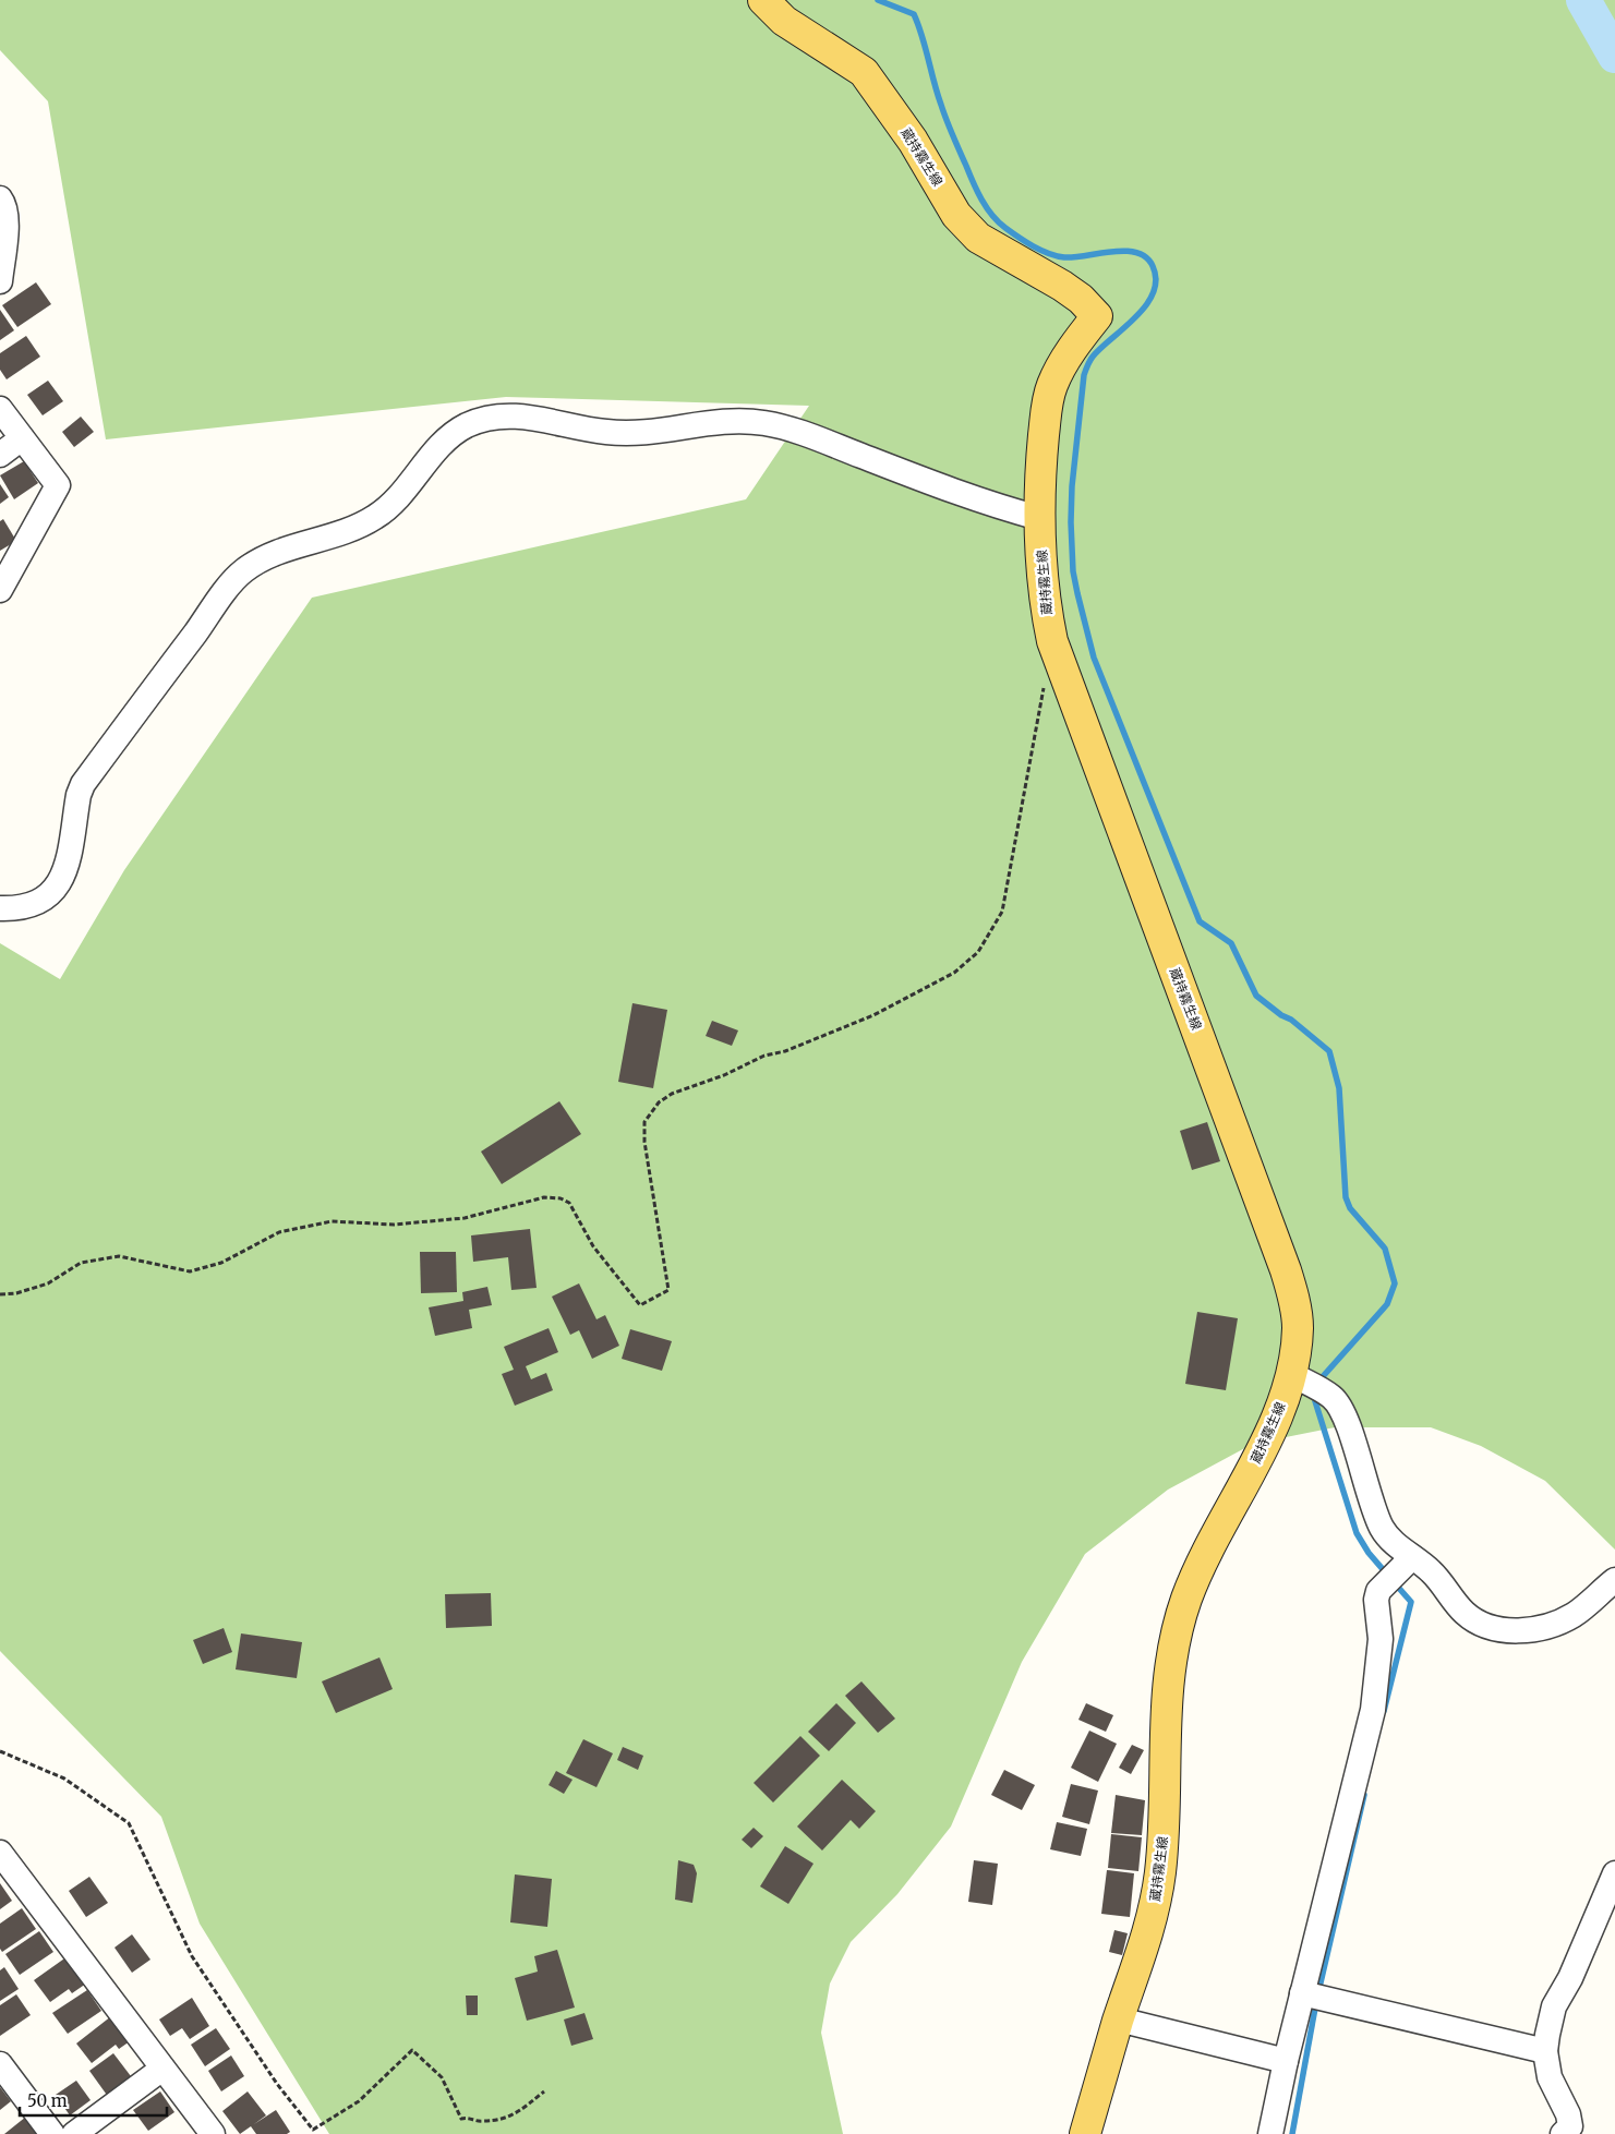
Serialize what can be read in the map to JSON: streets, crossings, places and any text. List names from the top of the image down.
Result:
{
  "streets": {
    "main road": ["蔵持霧生線"]
  },
  "scale_bar": "50 m"
}
